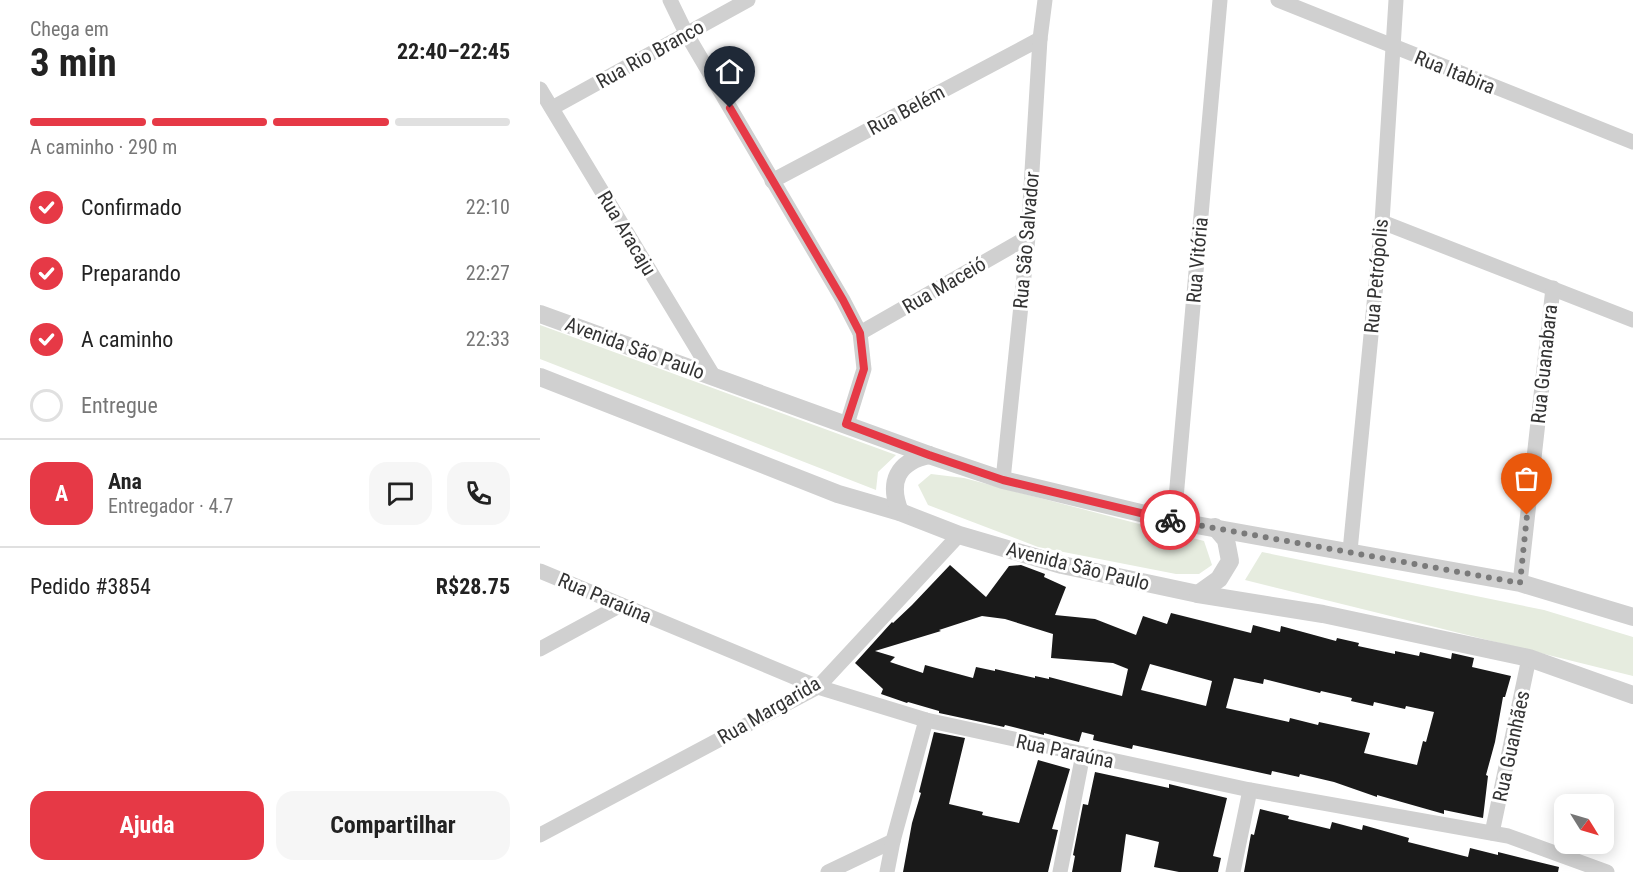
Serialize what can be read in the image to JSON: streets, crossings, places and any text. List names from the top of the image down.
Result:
{
  "streets": {
    "street": [
      "Rua Rio Branco",
      "Rua Itabira",
      "Rua Belém",
      "Rua Aracaju",
      "Rua São Salvador",
      "Rua Vitória",
      "Rua Petrópolis",
      "Rua Maceió",
      "Avenida São Paulo",
      "Rua Guanabara",
      "Rua Paraúna",
      "Rua Margarida",
      "Rua Guanhães"
    ]
  },
  "crossings": [
    ["Rua Rio Branco", "Rua Aracaju"],
    ["Rua Itabira", "Rua Petrópolis"],
    ["Rua Belém", "Rua São Salvador"],
    ["Rua Aracaju", "Avenida São Paulo"],
    ["Rua São Salvador", "Rua Maceió"],
    ["Rua São Salvador", "Avenida São Paulo"],
    ["Rua Vitória", "Avenida São Paulo"],
    ["Rua Petrópolis", "Avenida São Paulo"],
    ["Avenida São Paulo", "Rua Guanabara"],
    ["Avenida São Paulo", "Rua Margarida"],
    ["Avenida São Paulo", "Rua Guanhães"],
    ["Rua Paraúna", "Rua Margarida"],
    ["Rua Paraúna", "Rua Guanhães"]
  ],
  "north": "bottom right",
  "page": {
    "heading": ["3 min", "Chega em", "22:40–22:45"],
    "panel": [
      "Ana",
      "Entregador · 4.7",
      "Pedido #3854",
      "R$28.75"
    ],
    "bar": "A caminho · 290 m",
    "list": [
      ["Confirmado", "22:10"],
      ["Preparando", "22:27"],
      ["A caminho", "22:33"],
      "Entregue"
    ],
    "round": "A",
    "buttons": ["Ajuda", "Compartilhar"]
  }
}
